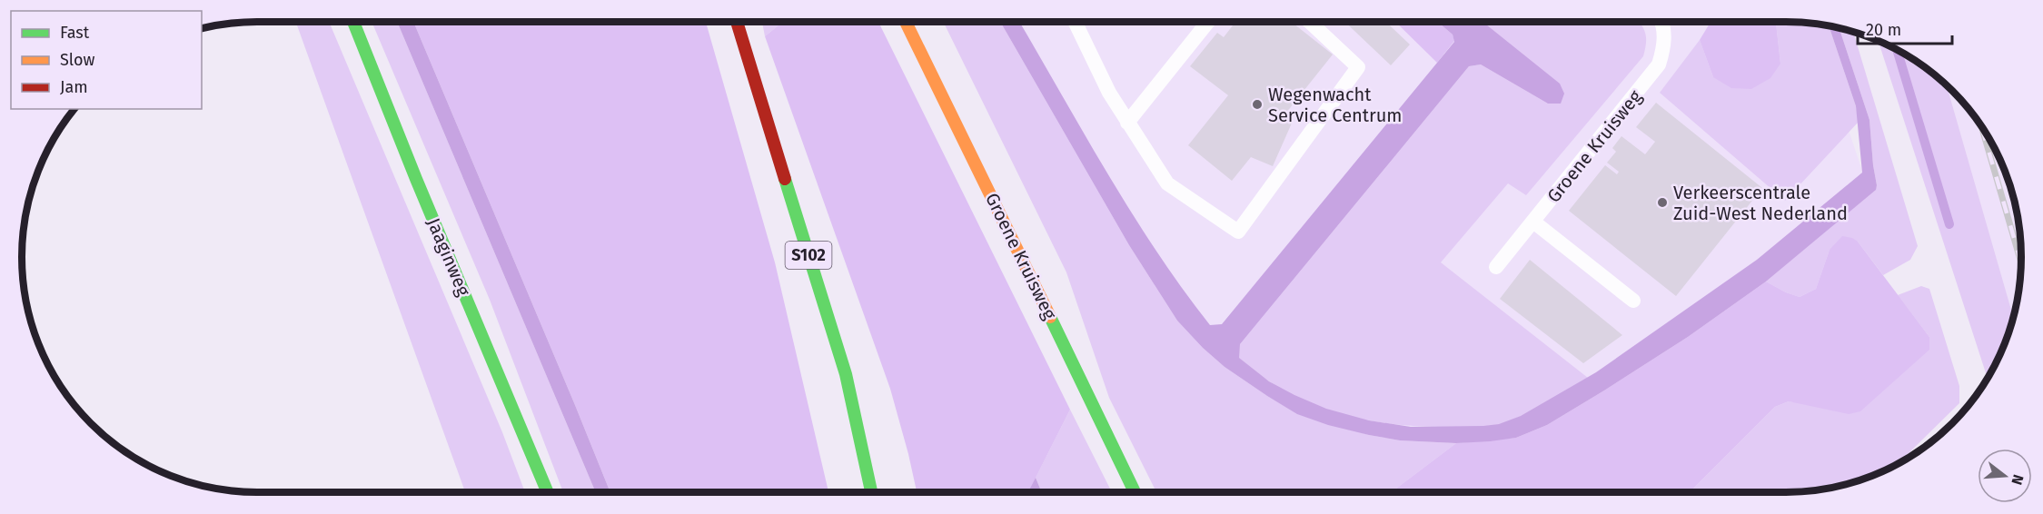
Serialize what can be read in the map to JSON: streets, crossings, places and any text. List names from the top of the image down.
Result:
{
  "streets": {
    "main road": ["Groene Kruisweg", "S102", "Jaaginweg"]
  },
  "places": ["Wegenwacht Service Centrum", "Verkeerscentrale Zuid-West Nederland"],
  "legend": ["Fast", "Slow", "Jam"],
  "scale_bar": "20 m",
  "north": "right"
}
